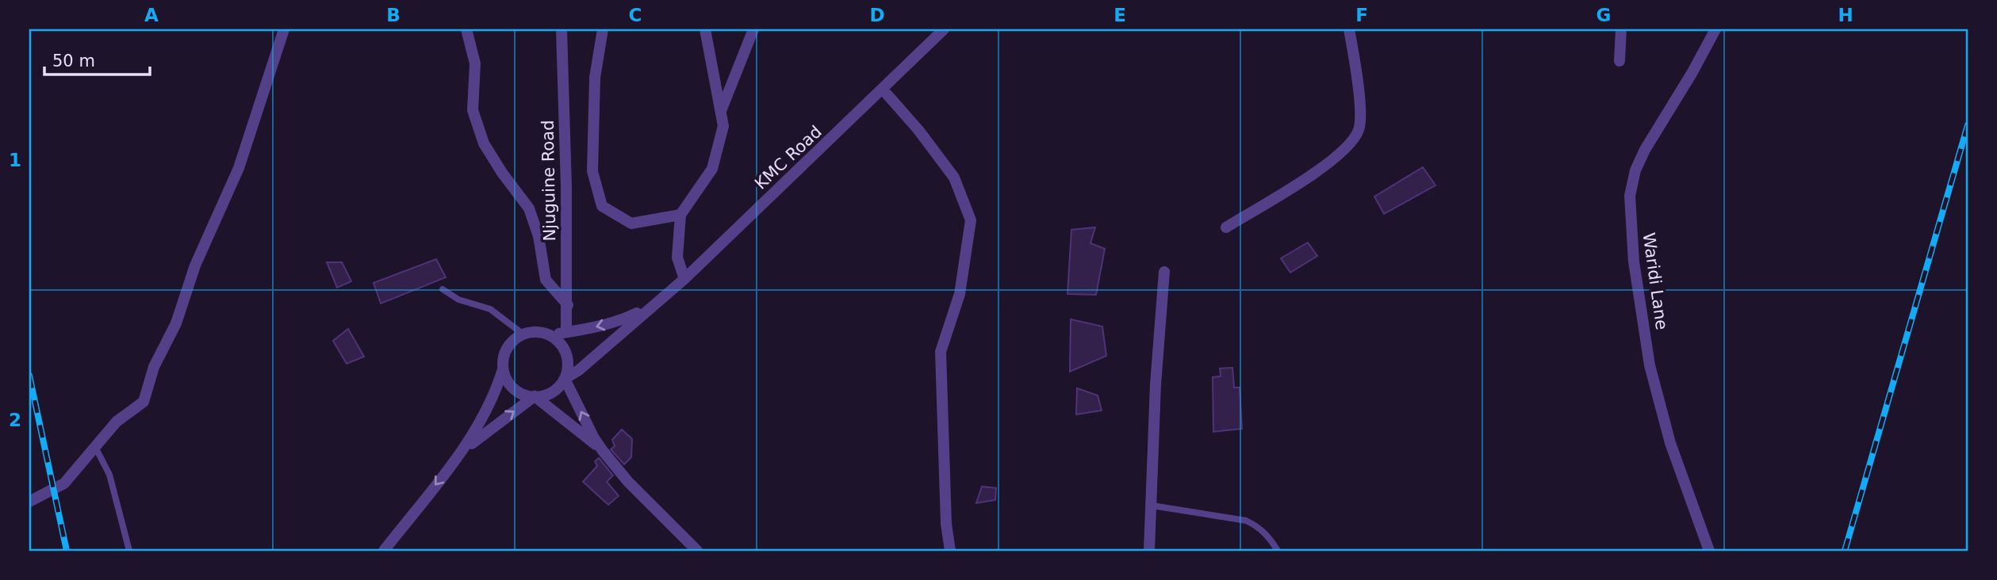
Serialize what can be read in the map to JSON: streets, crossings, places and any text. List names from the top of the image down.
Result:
{
  "streets": {
    "street": ["KMC Road", "Njuguine Road", "Waridi Lane"]
  },
  "crossings": [
    ["KMC Road", "Njuguine Road"]
  ],
  "scale_bar": "50 m",
  "grid": {
    "columns": [
      "A",
      "B",
      "C",
      "D",
      "E",
      "F",
      "G",
      "H"
    ],
    "rows": ["1", "2"]
  }
}
